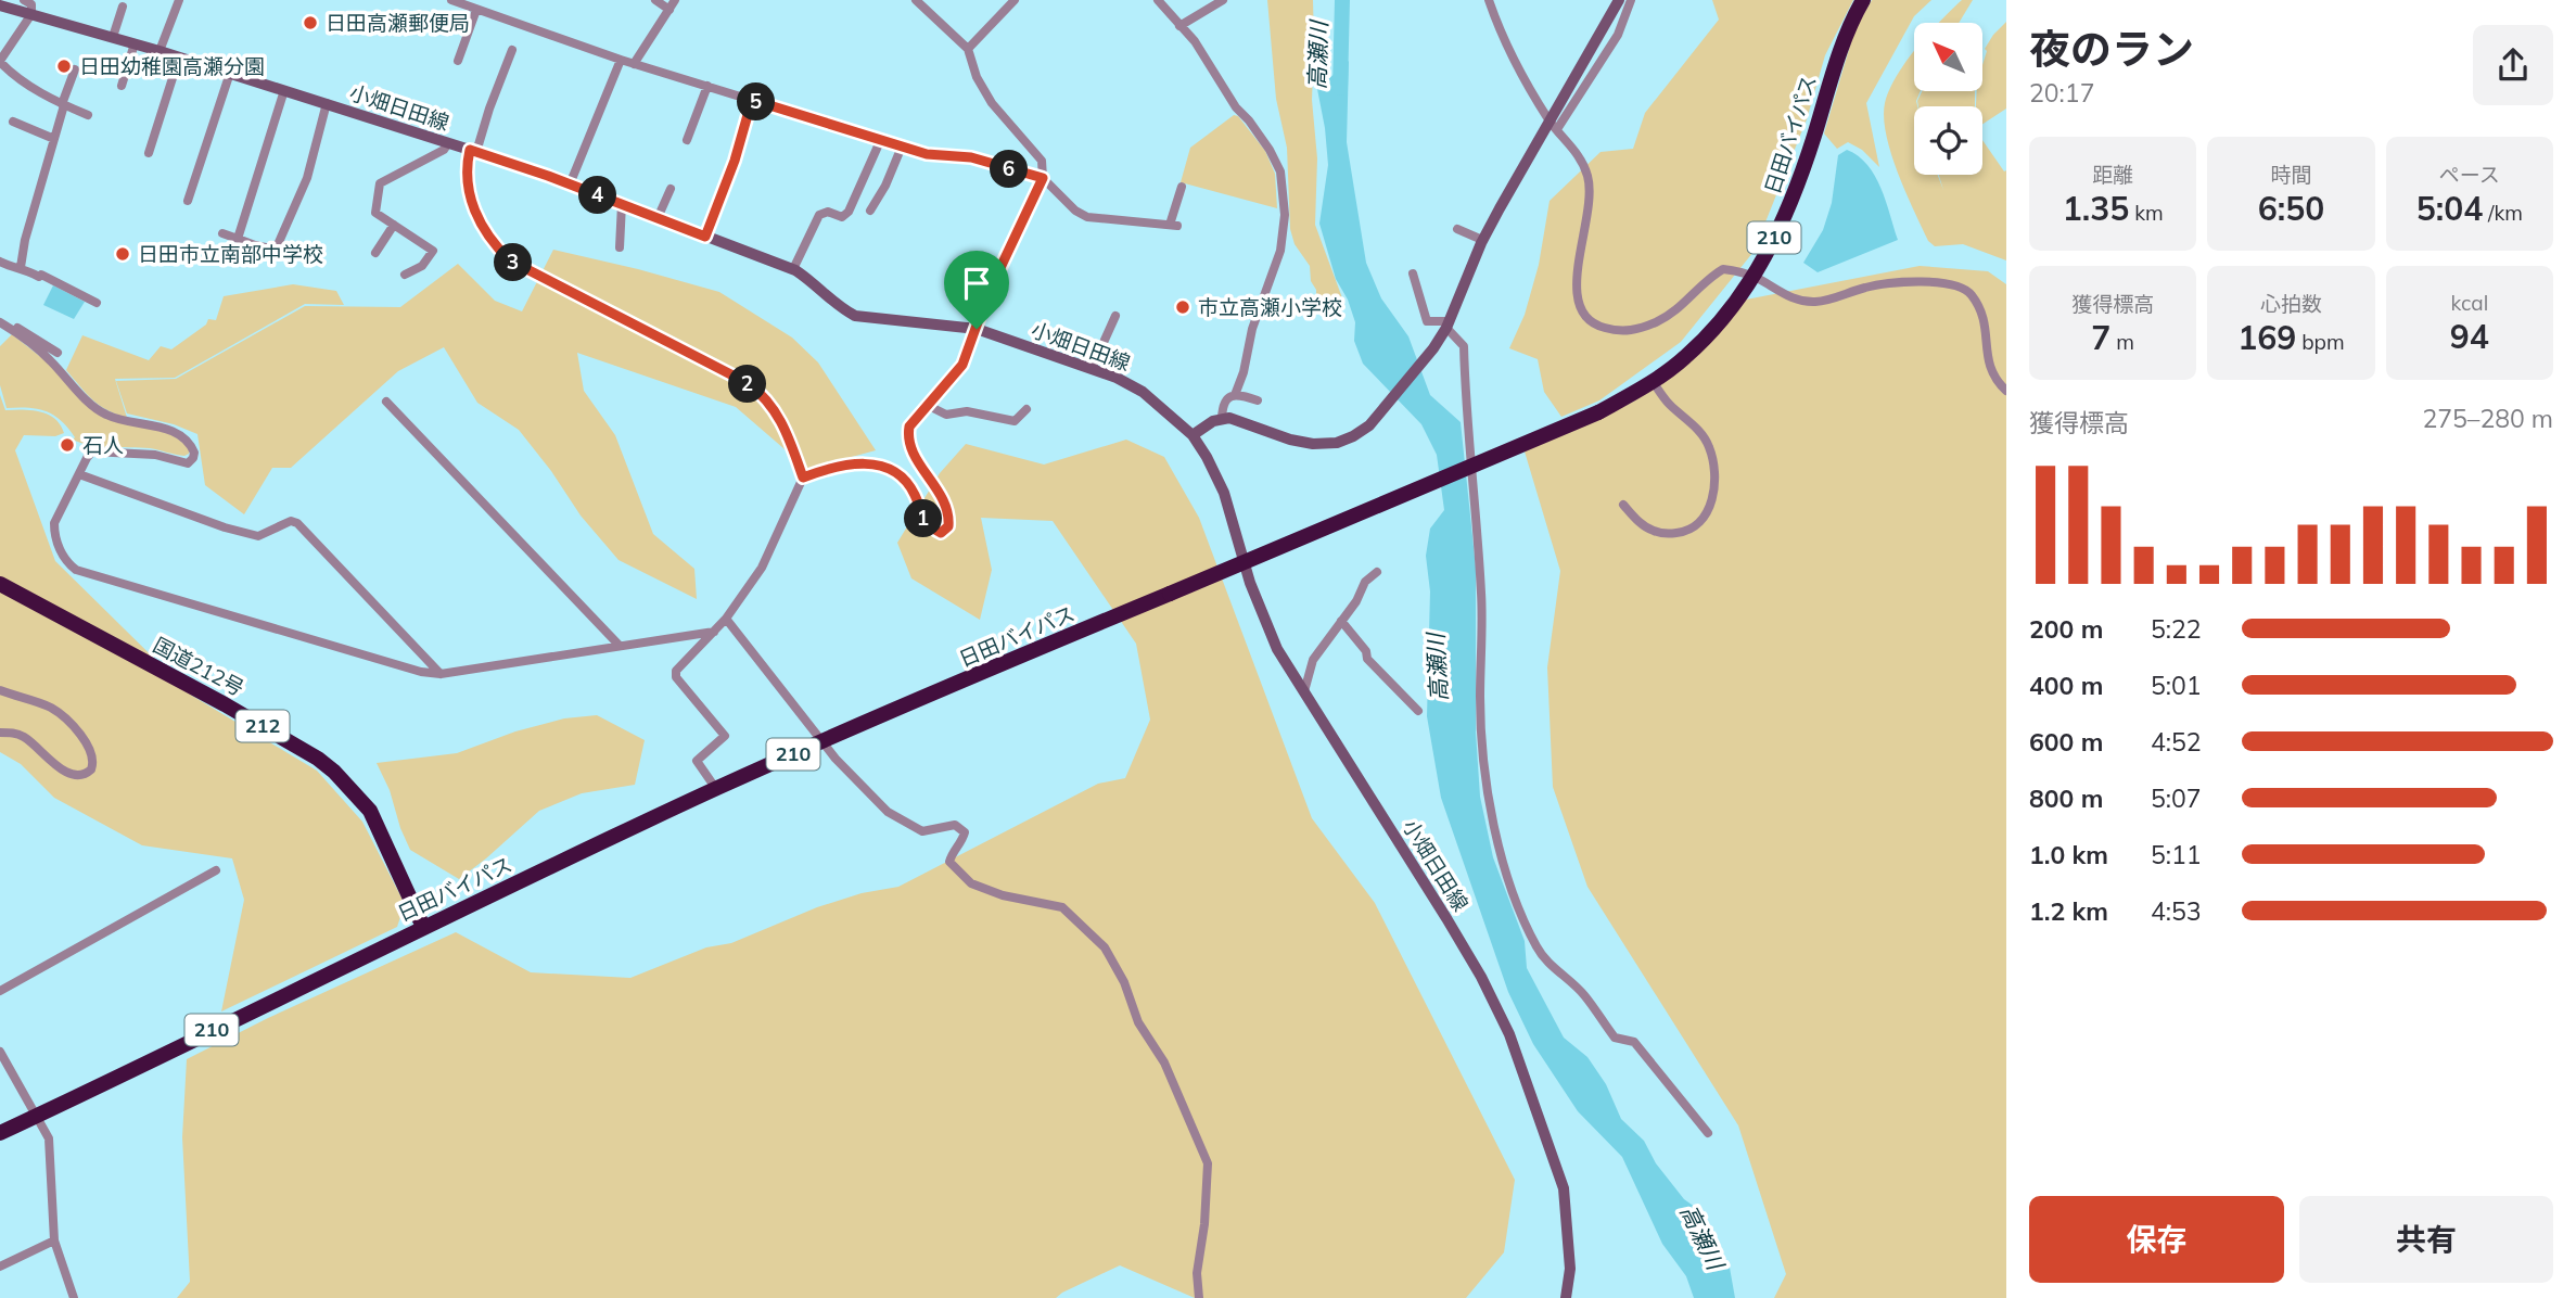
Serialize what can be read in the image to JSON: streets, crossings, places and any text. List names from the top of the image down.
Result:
{
  "streets": {
    "highway": [
      "日田バイパス",
      "210",
      "国道212号",
      "212"
    ],
    "main road": ["小畑日田線"]
  },
  "crossings": [
    ["日田バイパス", "国道212号"]
  ],
  "water": ["高瀬川"],
  "places": [
    "日田高瀬郵便局",
    "日田幼稚園高瀬分園",
    "日田市立南部中学校",
    "市立高瀬小学校",
    "石人"
  ],
  "north": "top left",
  "page": {
    "heading": ["夜のラン", "20:17"],
    "pins": [
      "5",
      "6",
      "4",
      "3",
      "2",
      "1"
    ],
    "stats": [
      ["距離", "1.35 km"],
      ["時間", "6:50"],
      ["ペース", "5:04 /km"],
      ["獲得標高", "7 m"],
      ["心拍数", "169 bpm"],
      ["kcal", "94"]
    ],
    "chart": ["獲得標高", "275–280 m"],
    "list": [
      {
        "name": "200 m",
        "note": "5:22"
      },
      {
        "name": "400 m",
        "note": "5:01"
      },
      {
        "name": "600 m",
        "note": "4:52"
      },
      {
        "name": "800 m",
        "note": "5:07"
      },
      {
        "name": "1.0 km",
        "note": "5:11"
      },
      {
        "name": "1.2 km",
        "note": "4:53"
      }
    ],
    "buttons": ["保存", "共有"]
  }
}
